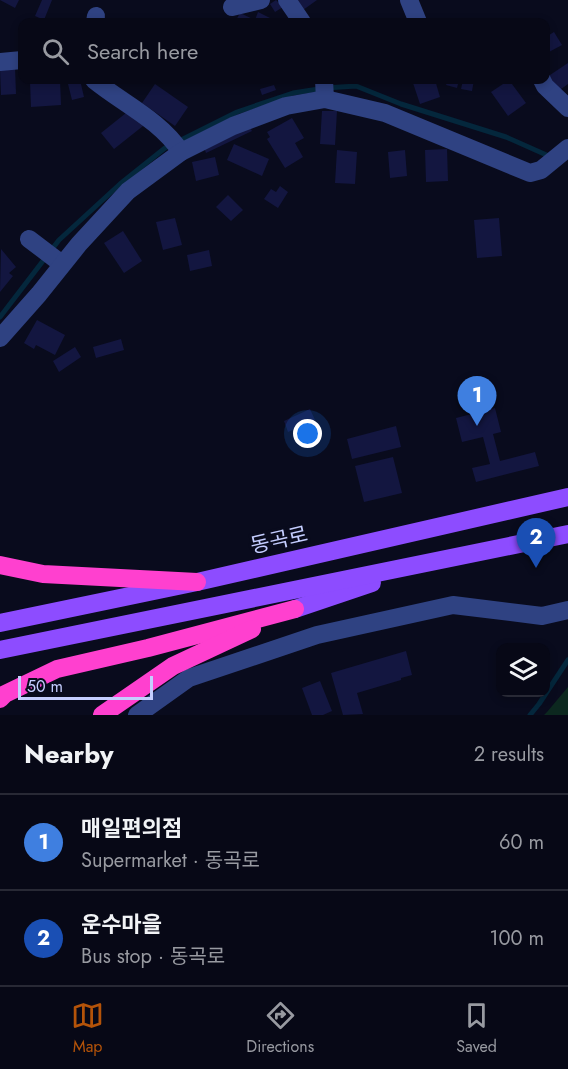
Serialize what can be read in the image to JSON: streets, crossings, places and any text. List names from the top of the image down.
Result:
{
  "streets": {
    "main road": ["동곡로"]
  },
  "scale_bar": "50 m",
  "page": {
    "search": "Search here",
    "pins": ["1", "2"],
    "scale": "50 m",
    "heading": ["Nearby", "2 results"],
    "list": [
      {
        "mark": "1",
        "name": "매일편의점",
        "note": "Supermarket · 동곡로",
        "value": "60 m"
      },
      {
        "mark": "2",
        "name": "운수마을",
        "note": "Bus stop · 동곡로",
        "value": "100 m"
      }
    ],
    "nav": ["Map", "Directions", "Saved"]
  }
}
